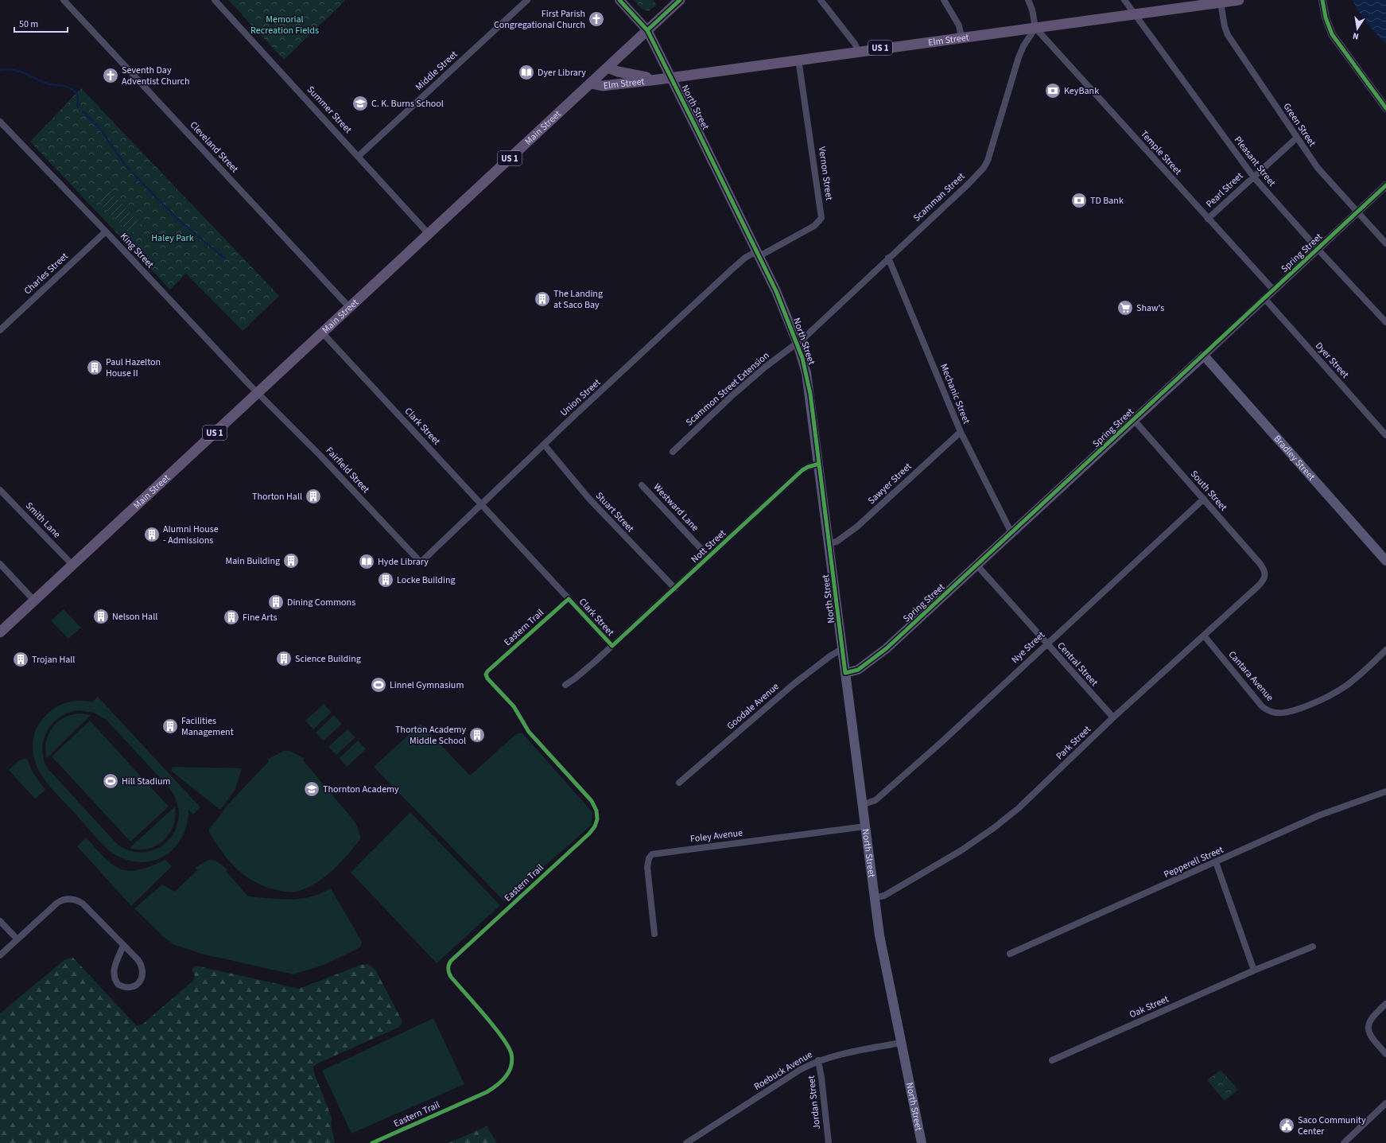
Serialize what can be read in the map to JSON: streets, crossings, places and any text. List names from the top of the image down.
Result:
{
  "streets": {
    "main road": [
      "Elm Street",
      "US 1",
      "North Street",
      "Main Street",
      "Spring Street",
      "Bradley Street"
    ],
    "street": [
      "Middle Street",
      "Summer Street",
      "Green Street",
      "Cleveland Street",
      "Temple Street",
      "Pleasant Street",
      "Vernon Street",
      "Pearl Street",
      "Scamman Street",
      "King Street",
      "Charles Street",
      "Dyer Street",
      "Scammon Street Extension",
      "Mechanic Street",
      "Union Street",
      "Clark Street",
      "Fairfield Street",
      "Sawyer Street",
      "South Street",
      "Westward Lane",
      "Stuart Street",
      "Smith Lane",
      "Nott Street",
      "Nye Street",
      "Central Street",
      "Cantara Avenue",
      "Goodale Avenue",
      "Park Street",
      "Foley Avenue",
      "Pepperell Street",
      "Oak Street",
      "Roebuck Avenue",
      "Jordan Street"
    ],
    "cycle path": ["Eastern Trail"]
  },
  "crossings": [
    ["Elm Street", "North Street"],
    ["Elm Street", "Green Street"],
    ["Elm Street", "Main Street"],
    ["Elm Street", "Temple Street"],
    ["Elm Street", "Pleasant Street"],
    ["Elm Street", "Vernon Street"],
    ["Elm Street", "Scamman Street"],
    ["Middle Street", "Summer Street"],
    ["North Street", "Main Street"],
    ["North Street", "Vernon Street"],
    ["North Street", "Scamman Street"],
    ["North Street", "Spring Street"],
    ["North Street", "Scammon Street Extension"],
    ["North Street", "Union Street"],
    ["North Street", "Sawyer Street"],
    ["North Street", "Nott Street"],
    ["North Street", "Nye Street"],
    ["North Street", "Goodale Avenue"],
    ["North Street", "Park Street"],
    ["North Street", "Foley Avenue"],
    ["North Street", "Roebuck Avenue"],
    ["Summer Street", "Main Street"],
    ["Green Street", "Pearl Street"],
    ["Green Street", "Spring Street"],
    ["Main Street", "Cleveland Street"],
    ["Main Street", "King Street"],
    ["Main Street", "Clark Street"],
    ["Main Street", "Fairfield Street"],
    ["Main Street", "Smith Lane"],
    ["Temple Street", "Pearl Street"],
    ["Temple Street", "Scamman Street"],
    ["Temple Street", "Spring Street"],
    ["Pleasant Street", "Pearl Street"],
    ["Pleasant Street", "Spring Street"],
    ["Vernon Street", "Union Street"],
    ["Scamman Street", "Scammon Street Extension"],
    ["Scamman Street", "Mechanic Street"],
    ["King Street", "Charles Street"],
    ["King Street", "Fairfield Street"],
    ["Spring Street", "Dyer Street"],
    ["Spring Street", "Mechanic Street"],
    ["Spring Street", "Bradley Street"],
    ["Spring Street", "South Street"],
    ["Spring Street", "Central Street"],
    ["Mechanic Street", "Sawyer Street"],
    ["Union Street", "Clark Street"],
    ["Union Street", "Fairfield Street"],
    ["Union Street", "Stuart Street"],
    ["Clark Street", "Nott Street"],
    ["South Street", "Nye Street"],
    ["South Street", "Park Street"],
    ["Westward Lane", "Nott Street"],
    ["Stuart Street", "Nott Street"],
    ["Nye Street", "Central Street"],
    ["Central Street", "Park Street"],
    ["Cantara Avenue", "Park Street"],
    ["Roebuck Avenue", "Jordan Street"]
  ],
  "parks": ["Memorial Recreation Fields", "Haley Park"],
  "places": {
    "church": ["First Parish Congregational Church", "Seventh Day Adventist Church"],
    "library": ["Dyer Library", "Hyde Library"],
    "bank": ["KeyBank", "TD Bank"],
    "school or university": ["C. K. Burns School", "Thornton Academy"],
    "building": [
      "The Landing at Saco Bay",
      "Paul Hazelton House II",
      "Thorton Hall",
      "Alumni House - Admissions",
      "Main Building",
      "Locke Building",
      "Dining Commons",
      "Nelson Hall",
      "Fine Arts",
      "Science Building",
      "Trojan Hall",
      "Facilities Management",
      "Thorton Academy Middle School"
    ],
    "supermarket": ["Shaw's"],
    "sports": ["Linnel Gymnasium", "Hill Stadium"],
    "public building": ["Saco Community Center"]
  },
  "scale_bar": "50 m",
  "north": "bottom"
}
